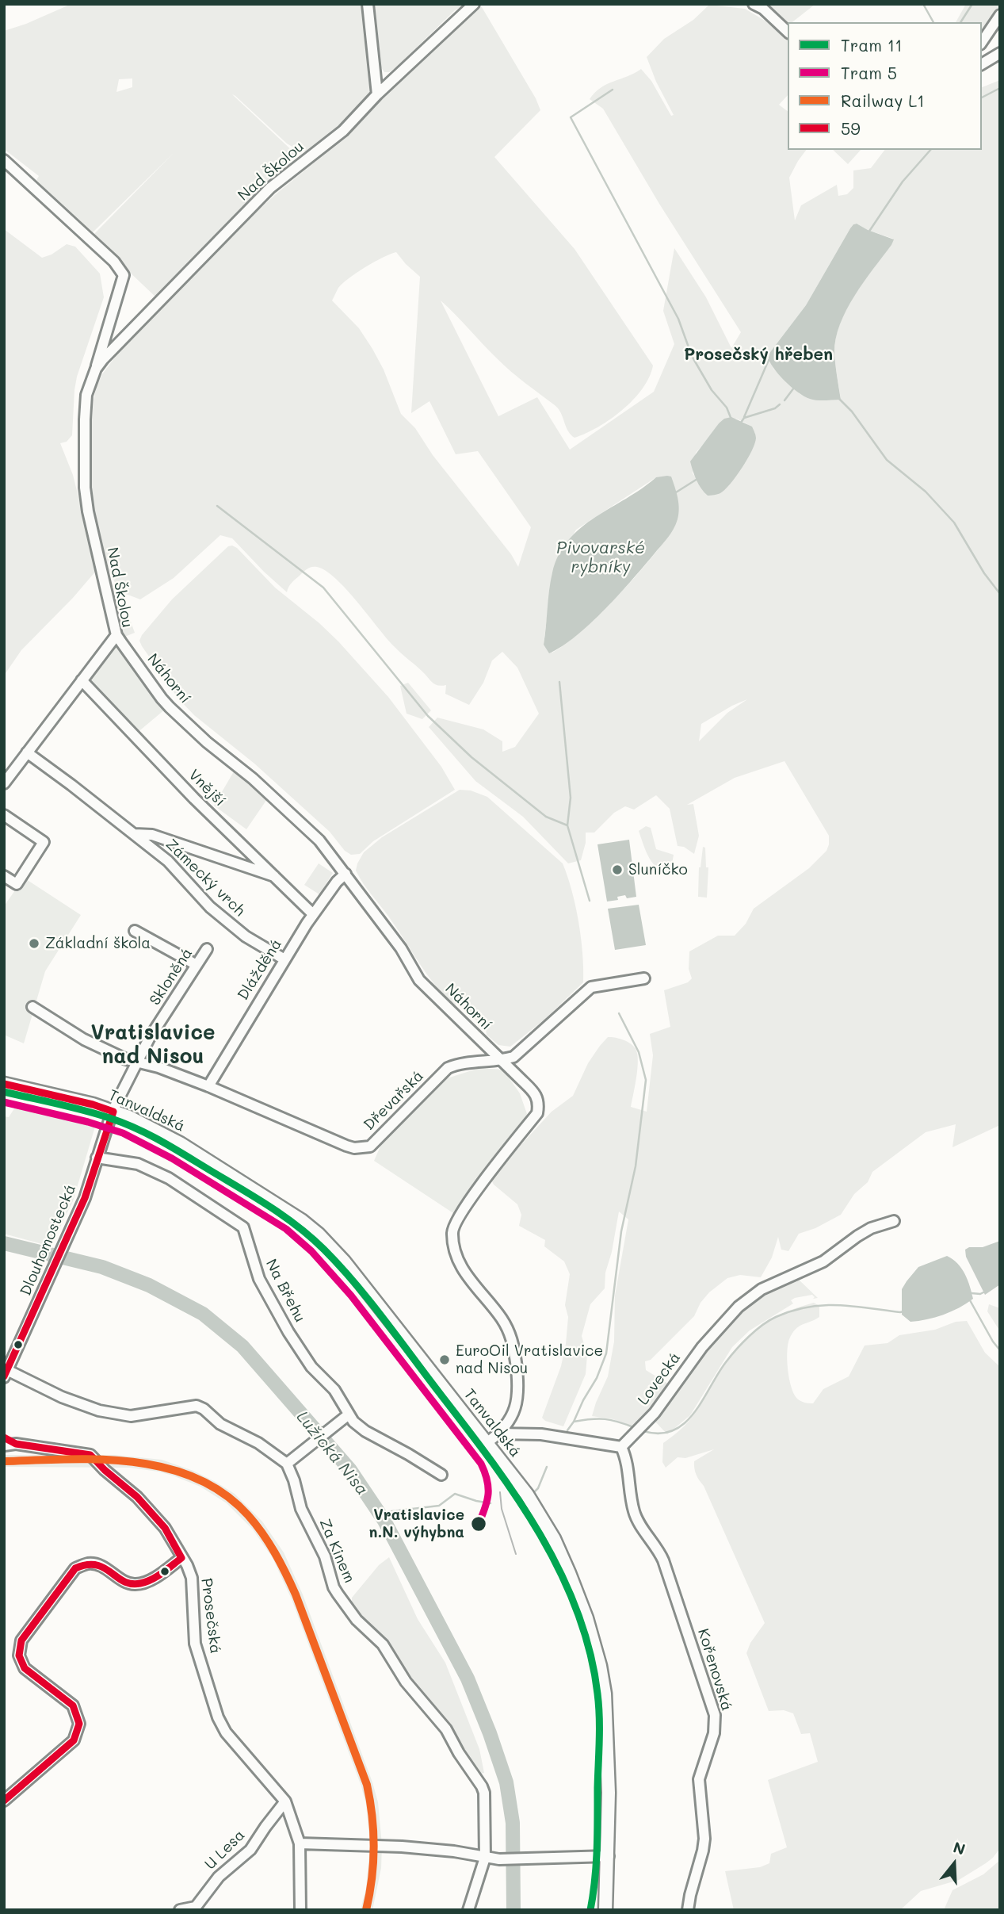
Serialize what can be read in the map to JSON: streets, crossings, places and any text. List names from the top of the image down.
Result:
{
  "streets": {
    "main road": ["Tanvaldská"],
    "street": [
      "Nad Školou",
      "Náhorní",
      "Vnější",
      "Zámecký vrch",
      "Dlážděná",
      "Skloněná",
      "Dřevařská",
      "Dlouhomostecká",
      "Na Břehu",
      "Lovecká",
      "Za Kinem",
      "Prosečská",
      "Kořenovská",
      "U Lesa"
    ]
  },
  "crossings": [
    ["Nad Školou", "Náhorní"],
    ["Nad Školou", "Vnější"],
    ["Nad Školou", "Zámecký vrch"],
    ["Náhorní", "Dlážděná"],
    ["Náhorní", "Dřevařská"],
    ["Náhorní", "Tanvaldská"],
    ["Vnější", "Zámecký vrch"],
    ["Vnější", "Dlážděná"],
    ["Zámecký vrch", "Dlážděná"],
    ["Dlážděná", "Dřevařská"],
    ["Skloněná", "Dřevařská"],
    ["Tanvaldská", "Dlouhomostecká"],
    ["Dlouhomostecká", "Na Břehu"],
    ["Lovecká", "Kořenovská"],
    ["Prosečská", "U Lesa"]
  ],
  "districts": ["Prosečský hřeben", "Vratislavice nad Nisou"],
  "water": ["Pivovarské rybníky", "Lužická Nisa"],
  "places": [
    "Sluníčko",
    "Základní škola",
    "EuroOil Vratislavice nad Nisou",
    "Vratislavice n.N. výhybna"
  ],
  "lines": [
    "transit line 59",
    "tram line 11",
    "tram line 5",
    "rail line L1"
  ],
  "legend": [
    "Tram 11",
    "Tram 5",
    "Railway L1",
    "59"
  ],
  "north": "top"
}
